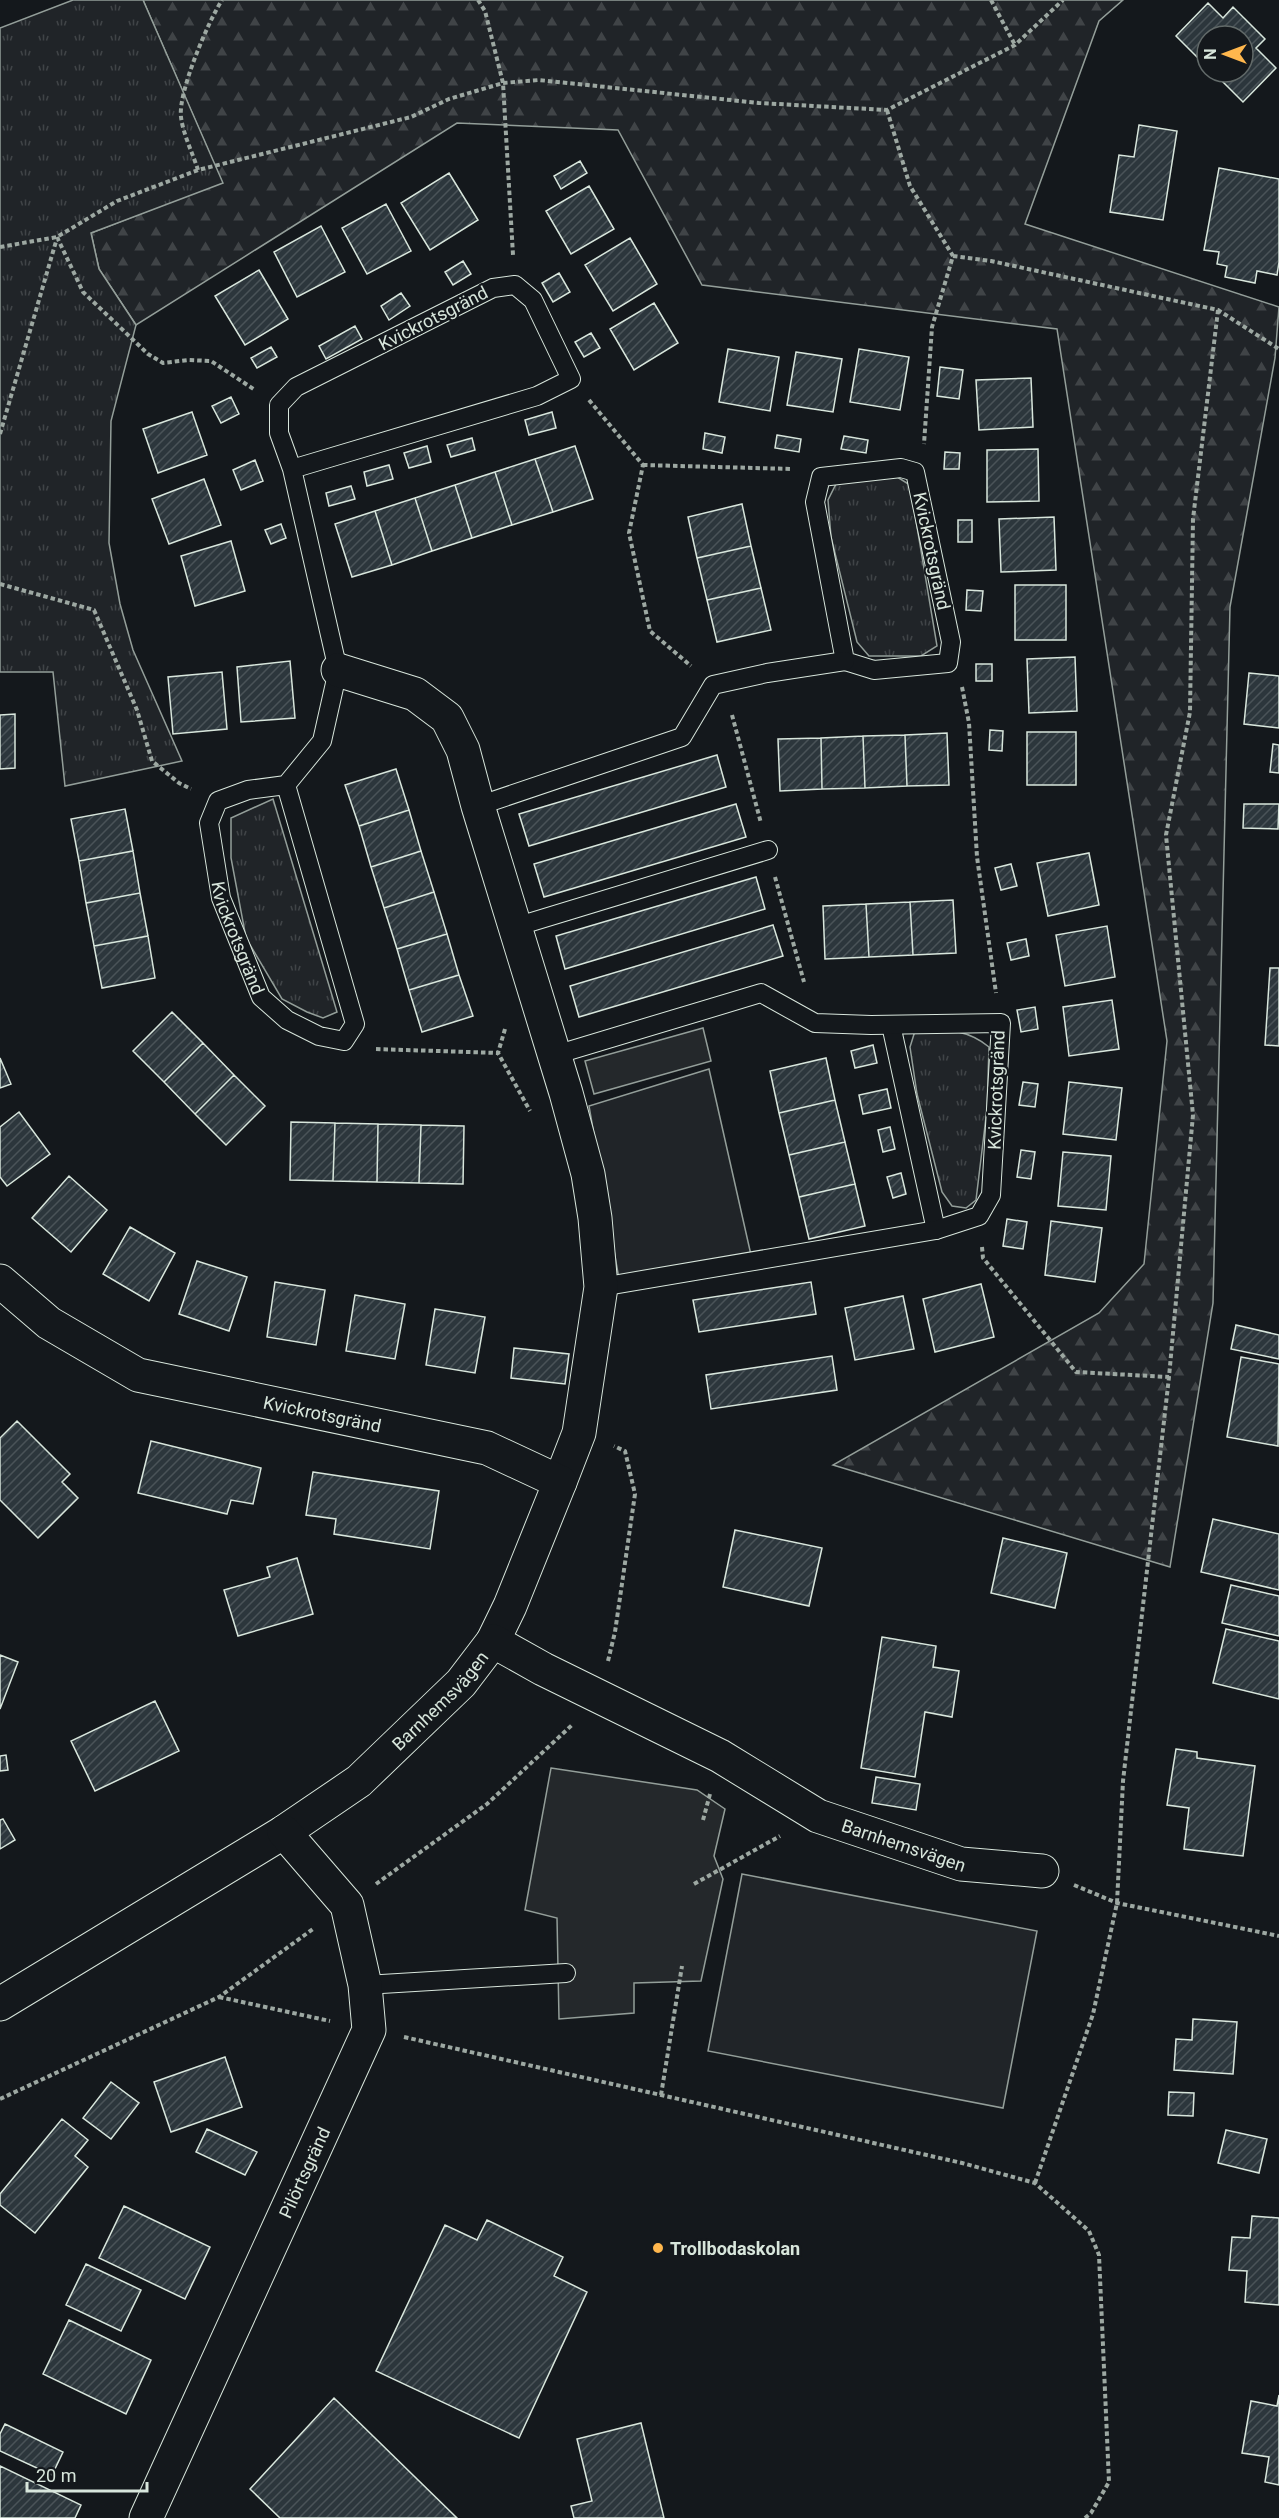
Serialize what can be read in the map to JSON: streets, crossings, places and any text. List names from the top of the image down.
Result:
{
  "streets": {
    "street": ["Kvickrotsgränd", "Barnhemsvägen", "Pilörtsgränd"]
  },
  "places": ["Trollbodaskolan"],
  "scale_bar": "20 m",
  "north": "left"
}
